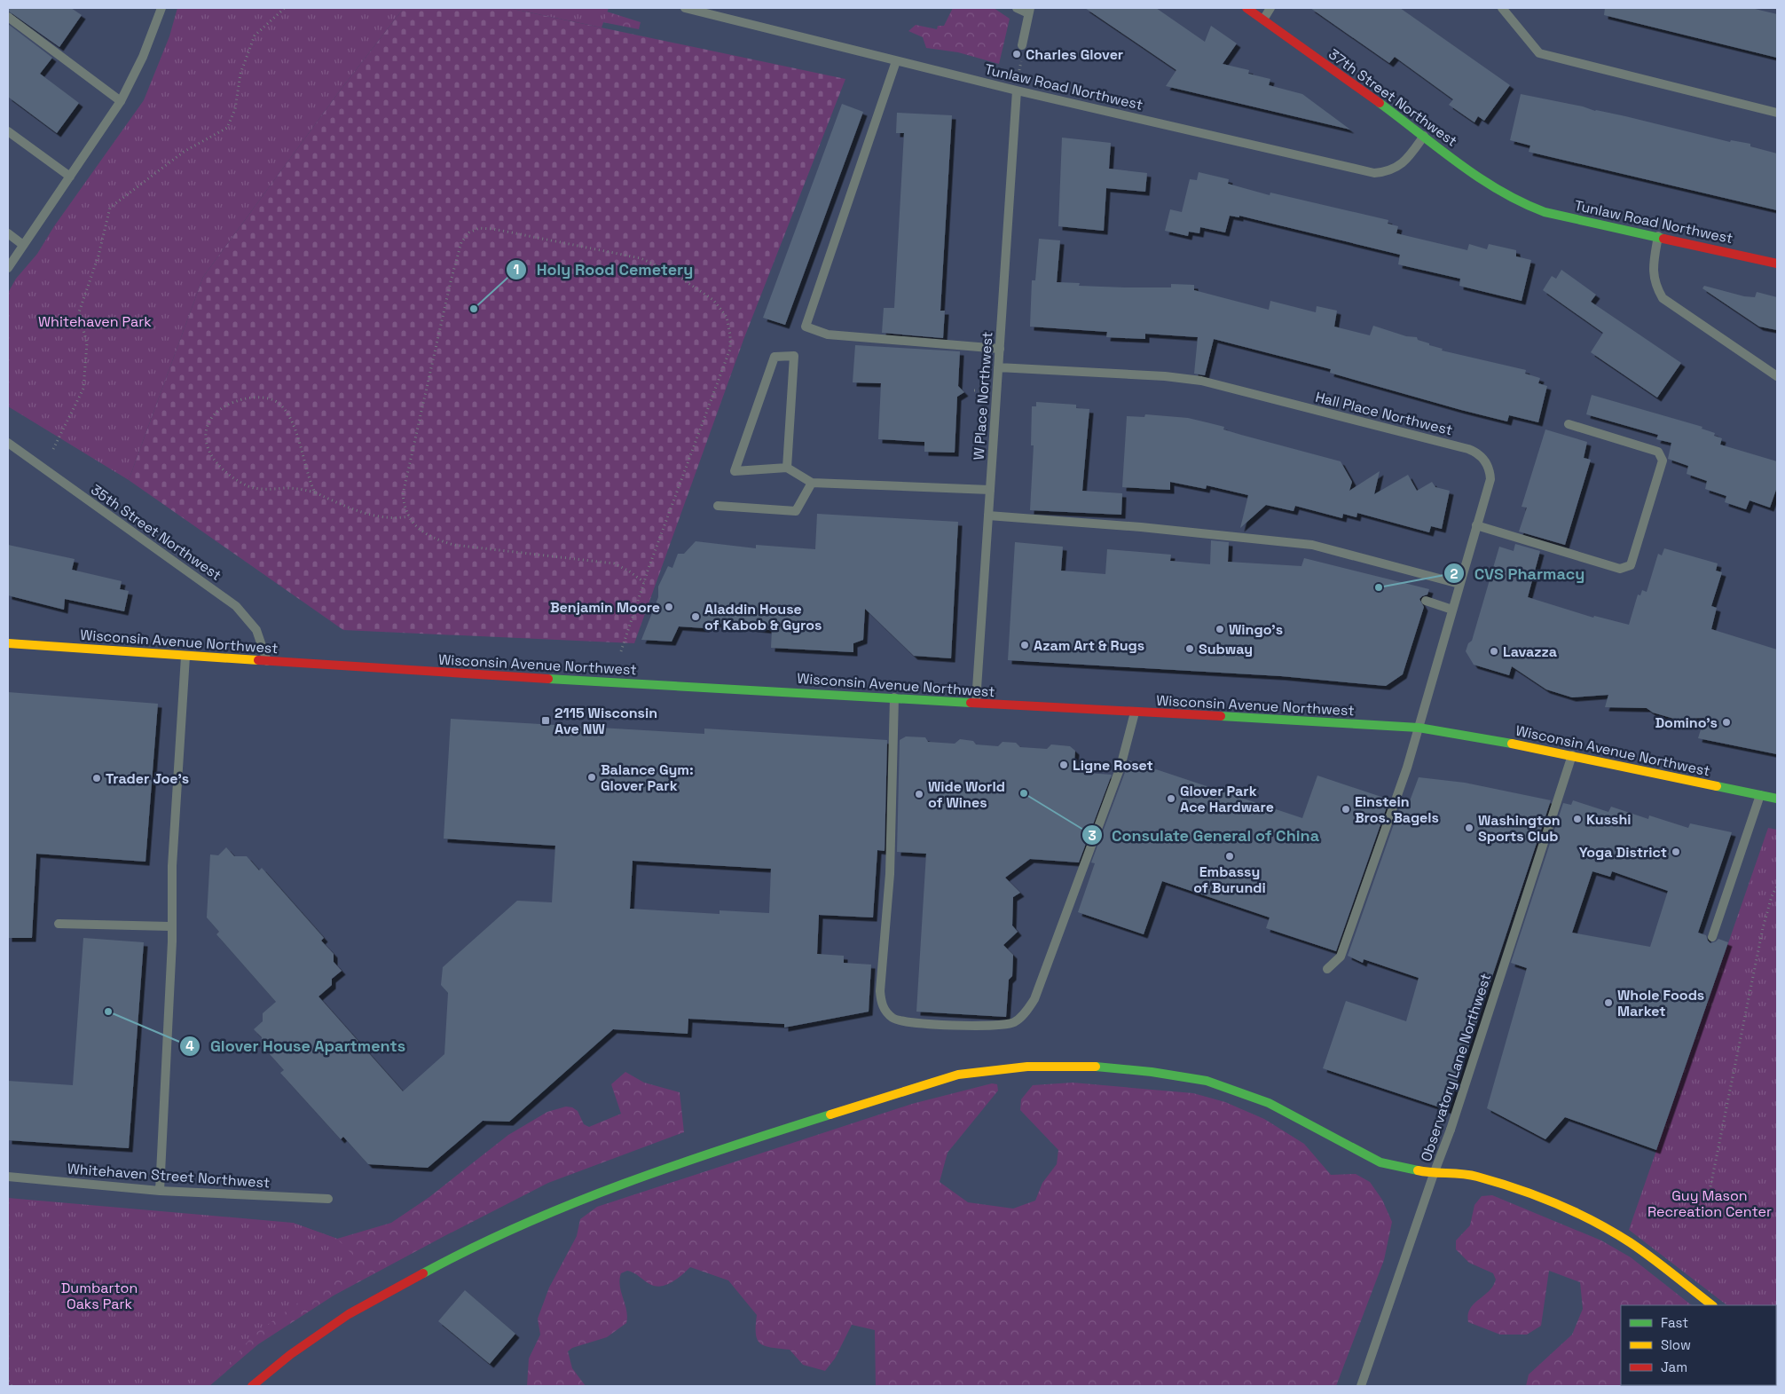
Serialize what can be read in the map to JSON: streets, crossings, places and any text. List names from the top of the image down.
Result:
{
  "streets": {
    "street": [
      "Tunlaw Road Northwest",
      "37th Street Northwest",
      "W Place Northwest",
      "Hall Place Northwest",
      "35th Street Northwest",
      "Wisconsin Avenue Northwest",
      "Observatory Lane Northwest",
      "Whitehaven Street Northwest"
    ]
  },
  "crossings": [
    ["Tunlaw Road Northwest", "37th Street Northwest"],
    ["Tunlaw Road Northwest", "W Place Northwest"],
    ["W Place Northwest", "Hall Place Northwest"],
    ["W Place Northwest", "Wisconsin Avenue Northwest"],
    ["Hall Place Northwest", "Wisconsin Avenue Northwest"],
    ["35th Street Northwest", "Wisconsin Avenue Northwest"],
    ["Wisconsin Avenue Northwest", "Observatory Lane Northwest"]
  ],
  "parks": ["Whitehaven Park", "Guy Mason Recreation Center", "Dumbarton Oaks Park"],
  "places": {
    "other": [
      "Charles Glover",
      "Holy Rood Cemetery",
      "CVS Pharmacy",
      "Benjamin Moore",
      "Aladdin House of Kabob & Gyros",
      "Wingo's",
      "Azam Art & Rugs",
      "Subway",
      "Lavazza",
      "Domino's",
      "Ligne Roset",
      "Balance Gym: Glover Park",
      "Trader Joe's",
      "Consulate General of China",
      "Wide World of Wines",
      "Glover Park Ace Hardware",
      "Einstein Bros. Bagels",
      "Kusshi",
      "Washington Sports Club",
      "Yoga District",
      "Embassy of Burundi",
      "Whole Foods Market",
      "Glover House Apartments"
    ],
    "transit": ["2115 Wisconsin Ave NW"]
  },
  "legend": ["Fast", "Slow", "Jam"]
}
